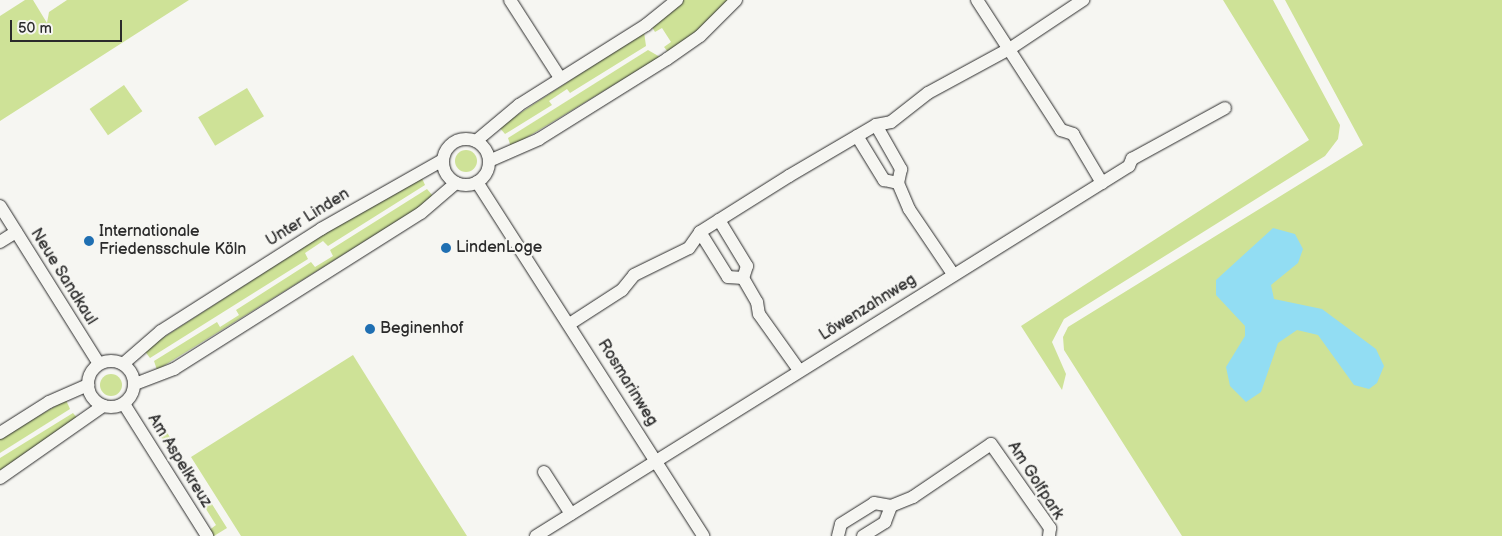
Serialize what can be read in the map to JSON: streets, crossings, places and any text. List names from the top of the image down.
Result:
{
  "streets": {
    "street": [
      "Unter Linden",
      "Neue Sandkaul",
      "Löwenzahnweg",
      "Rosmarinweg",
      "Am Aspelkreuz",
      "Am Golfpark"
    ]
  },
  "crossings": [
    ["Unter Linden", "Neue Sandkaul"],
    ["Unter Linden", "Rosmarinweg"],
    ["Unter Linden", "Am Aspelkreuz"],
    ["Neue Sandkaul", "Am Aspelkreuz"],
    ["Löwenzahnweg", "Rosmarinweg"]
  ],
  "places": ["Internationale Friedensschule Köln", "LindenLoge", "Beginenhof"],
  "scale_bar": "50 m"
}
